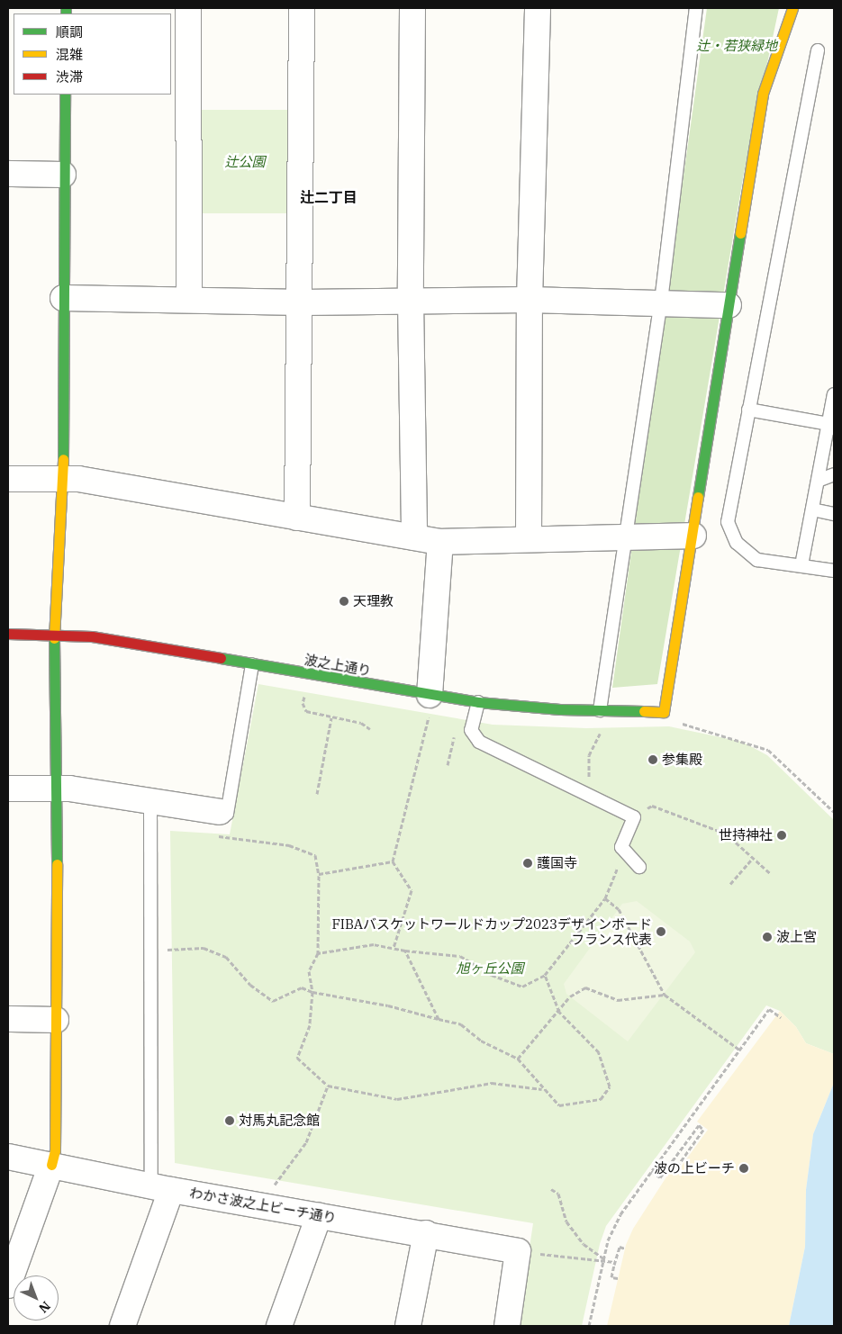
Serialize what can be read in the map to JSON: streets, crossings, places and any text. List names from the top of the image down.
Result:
{
  "streets": {
    "street": ["波之上通り", "わかさ波之上ビーチ通り"]
  },
  "districts": ["辻二丁目"],
  "parks": ["辻・若狭緑地", "辻公園", "旭ヶ丘公園"],
  "places": [
    "天理教",
    "参集殿",
    "世持神社",
    "護国寺",
    "FIBAバスケットワールドカップ2023デザインボード フランス代表",
    "波上宮",
    "対馬丸記念館",
    "波の上ビーチ"
  ],
  "legend": ["順調", "混雑", "渋滞"],
  "north": "bottom right"
}
